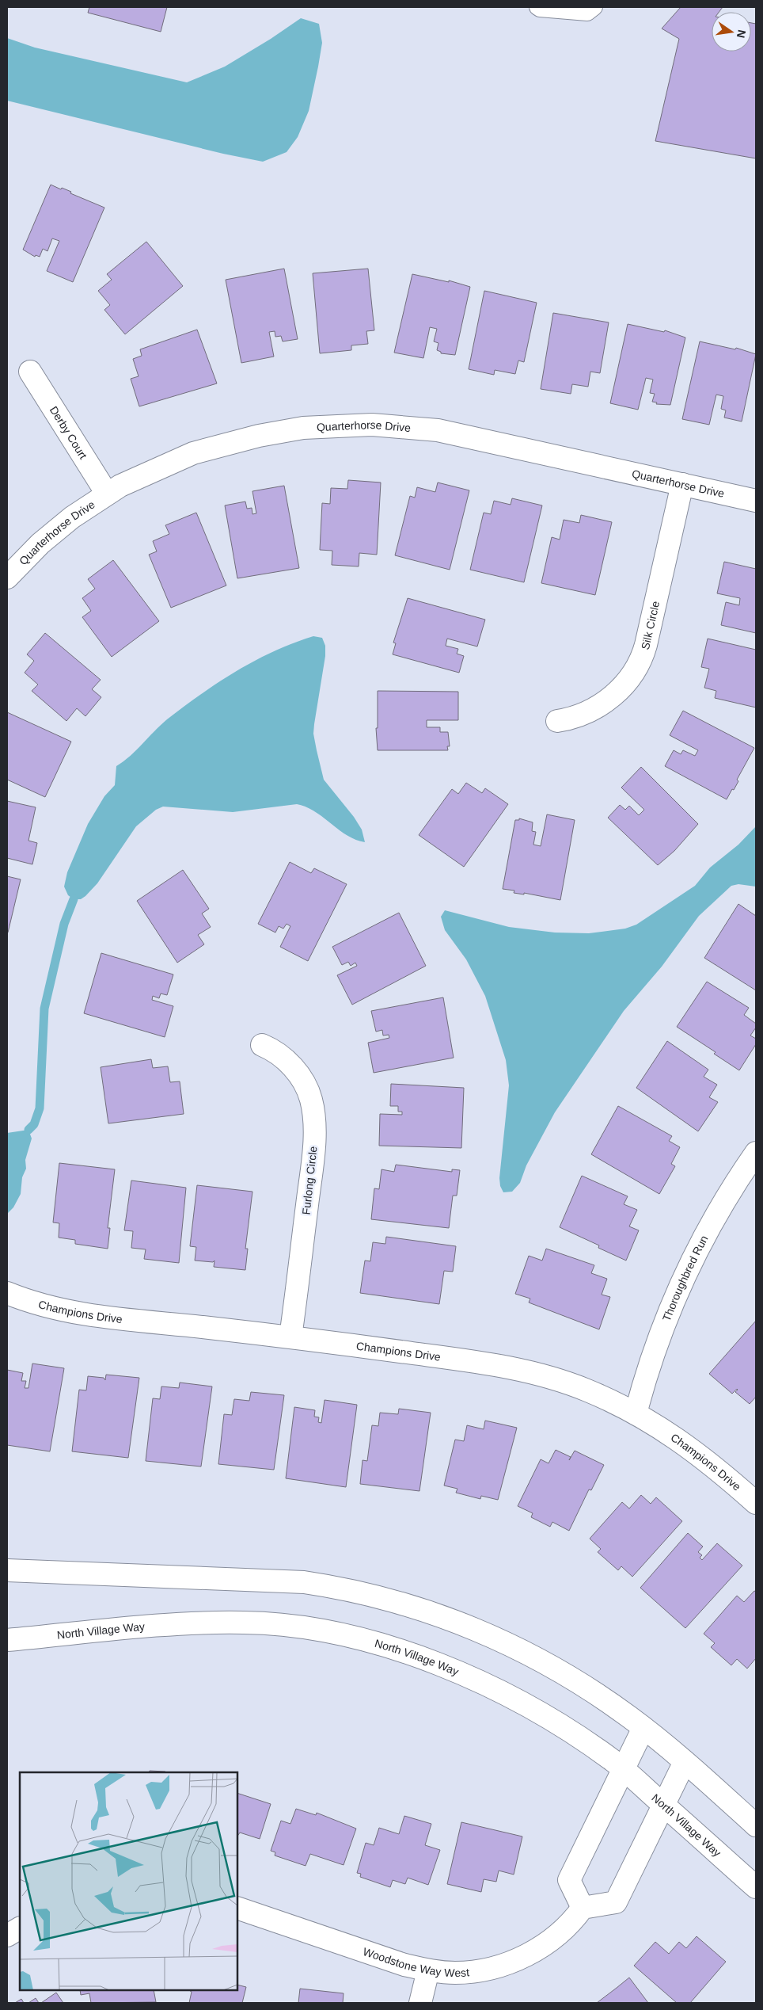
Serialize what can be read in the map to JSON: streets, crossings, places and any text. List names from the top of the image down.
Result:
{
  "streets": {
    "street": [
      "Quarterhorse Drive",
      "Derby Court",
      "Silk Circle",
      "Furlong Circle",
      "Thoroughbred Run",
      "Champions Drive",
      "North Village Way",
      "Woodstone Way West"
    ]
  },
  "crossings": [
    ["Quarterhorse Drive", "Derby Court"],
    ["Quarterhorse Drive", "Silk Circle"],
    ["Furlong Circle", "Champions Drive"],
    ["Thoroughbred Run", "Champions Drive"]
  ],
  "north": "right"
}
